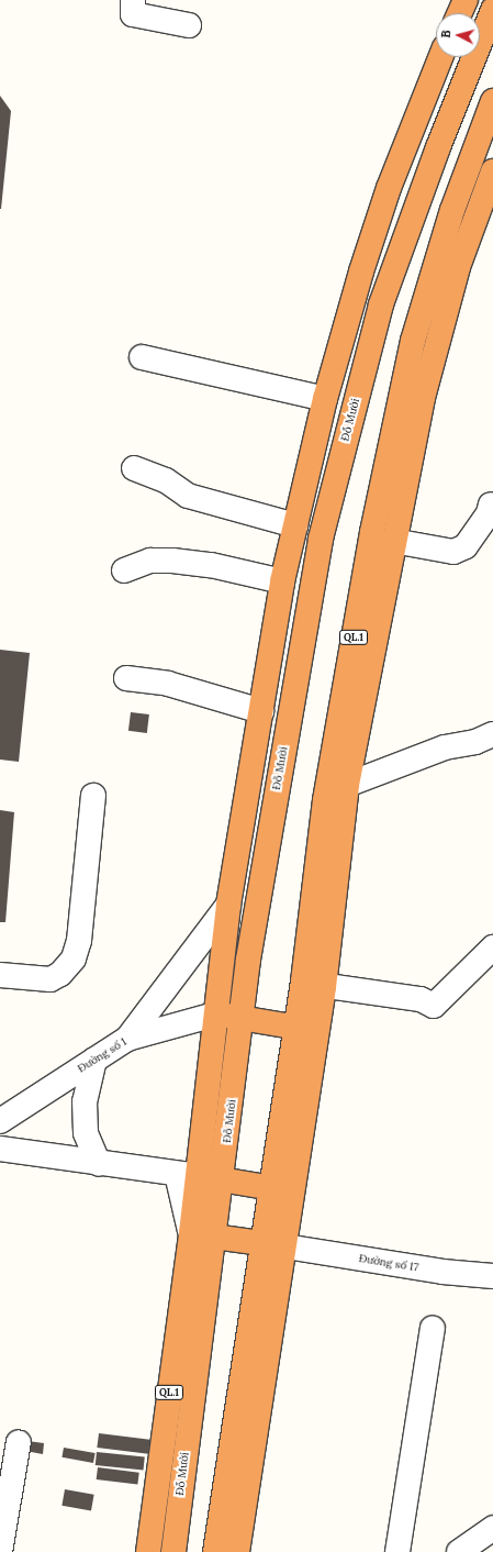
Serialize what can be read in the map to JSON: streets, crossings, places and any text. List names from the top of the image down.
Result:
{
  "streets": {
    "highway": ["Đỗ Mười", "QL.1"],
    "street": ["Đường số 1", "Đường số 17"]
  },
  "crossings": [
    ["Đỗ Mười", "Đường số 1"],
    ["QL.1", "Đường số 17"]
  ],
  "north": "left"
}
